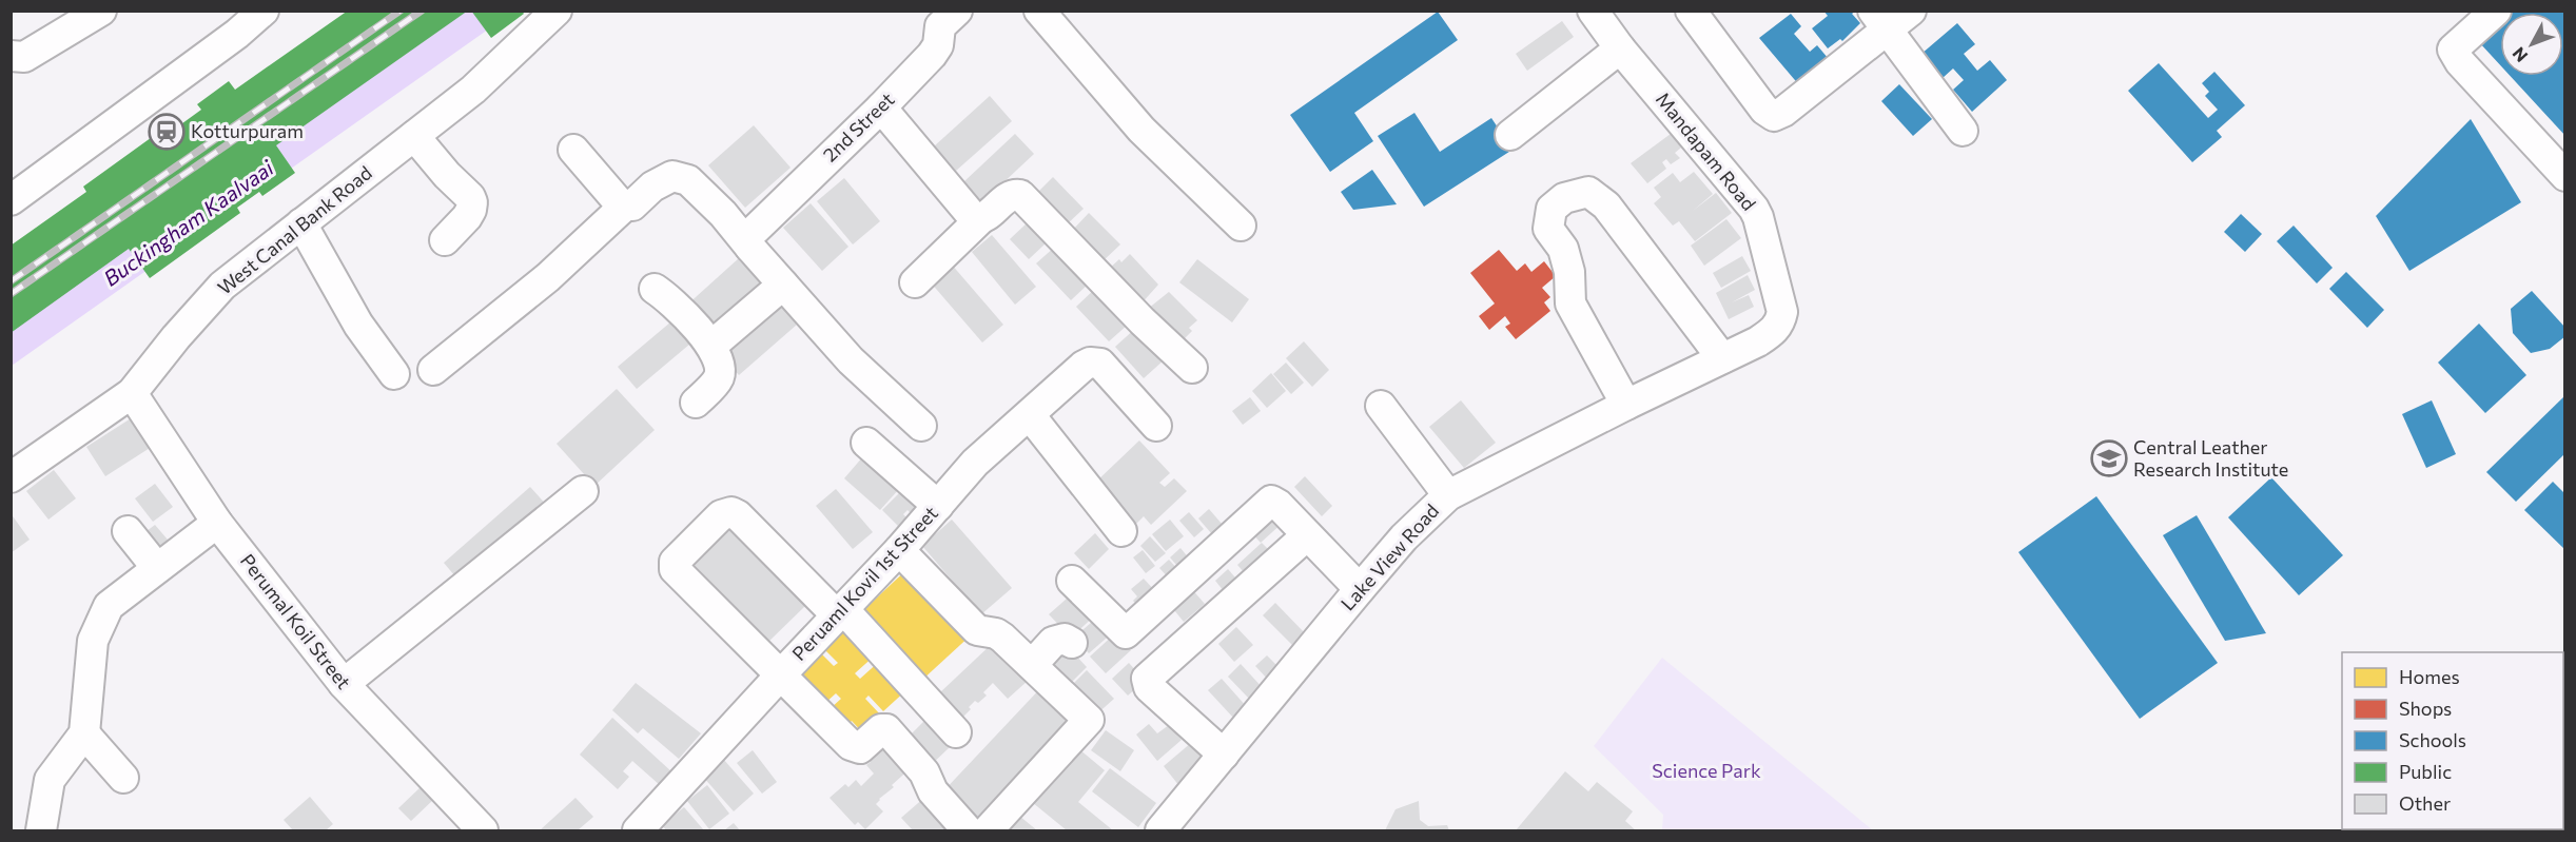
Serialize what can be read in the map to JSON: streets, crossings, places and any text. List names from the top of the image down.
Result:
{
  "streets": {
    "street": [
      "2nd Street",
      "Mandapam Road",
      "West Canal Bank Road",
      "Lake View Road",
      "Peruaml Kovil 1st Street",
      "Perumal Koil Street"
    ]
  },
  "crossings": [
    ["Mandapam Road", "Lake View Road"],
    ["West Canal Bank Road", "Perumal Koil Street"]
  ],
  "water": ["Buckingham Kaalvaai"],
  "parks": ["Science Park"],
  "places": {
    "station": ["Kotturpuram"],
    "school or university": ["Central Leather Research Institute"]
  },
  "legend": [
    "Homes",
    "Shops",
    "Schools",
    "Public",
    "Other"
  ],
  "north": "bottom left"
}
